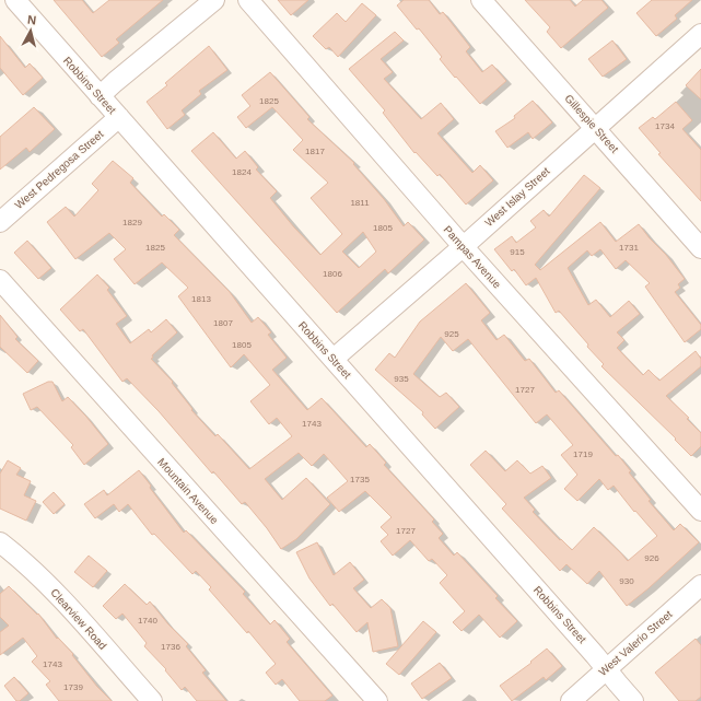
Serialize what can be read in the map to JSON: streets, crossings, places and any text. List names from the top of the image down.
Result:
{
  "streets": {
    "street": [
      "Robbins Street",
      "Gillespie Street",
      "West Pedregosa Street",
      "West Islay Street",
      "Pampas Avenue",
      "Mountain Avenue",
      "Clearview Road",
      "West Valerio Street"
    ]
  },
  "crossings": [
    ["Robbins Street", "West Pedregosa Street"],
    ["Robbins Street", "West Islay Street"],
    ["Robbins Street", "West Valerio Street"],
    ["Gillespie Street", "West Islay Street"],
    ["West Islay Street", "Pampas Avenue"]
  ],
  "house_numbers": [
    "1825",
    "1734",
    "1817",
    "1824",
    "1811",
    "1829",
    "1805",
    "1825",
    "1731",
    "915",
    "1806",
    "1813",
    "1807",
    "925",
    "1805",
    "935",
    "1727",
    "1743",
    "1719",
    "1735",
    "1727",
    "926",
    "930",
    "1740",
    "1736",
    "1743",
    "1739"
  ],
  "north": "top"
}
